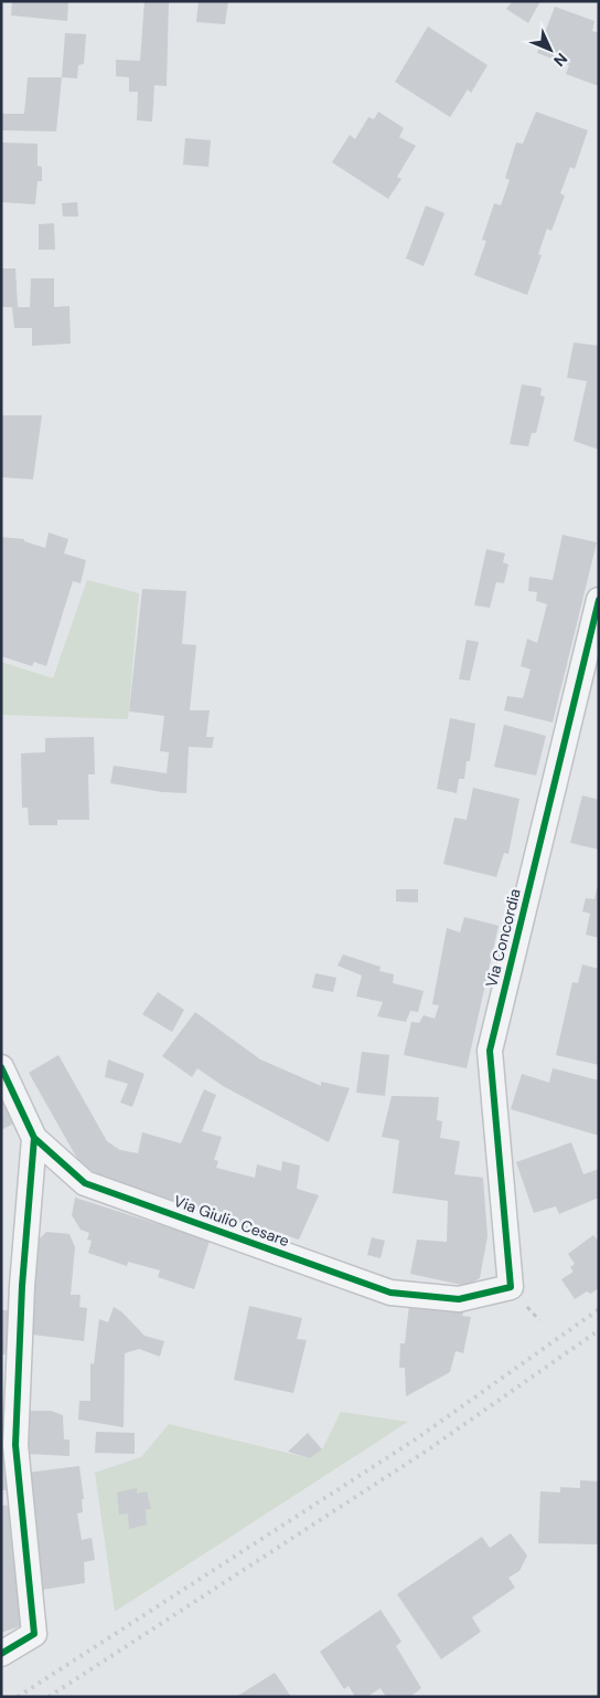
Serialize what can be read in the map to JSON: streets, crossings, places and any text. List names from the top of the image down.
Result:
{
  "streets": {
    "street": ["Via Concordia", "Via Giulio Cesare"]
  },
  "crossings": [
    ["Via Concordia", "Via Giulio Cesare"]
  ],
  "north": "bottom right"
}
